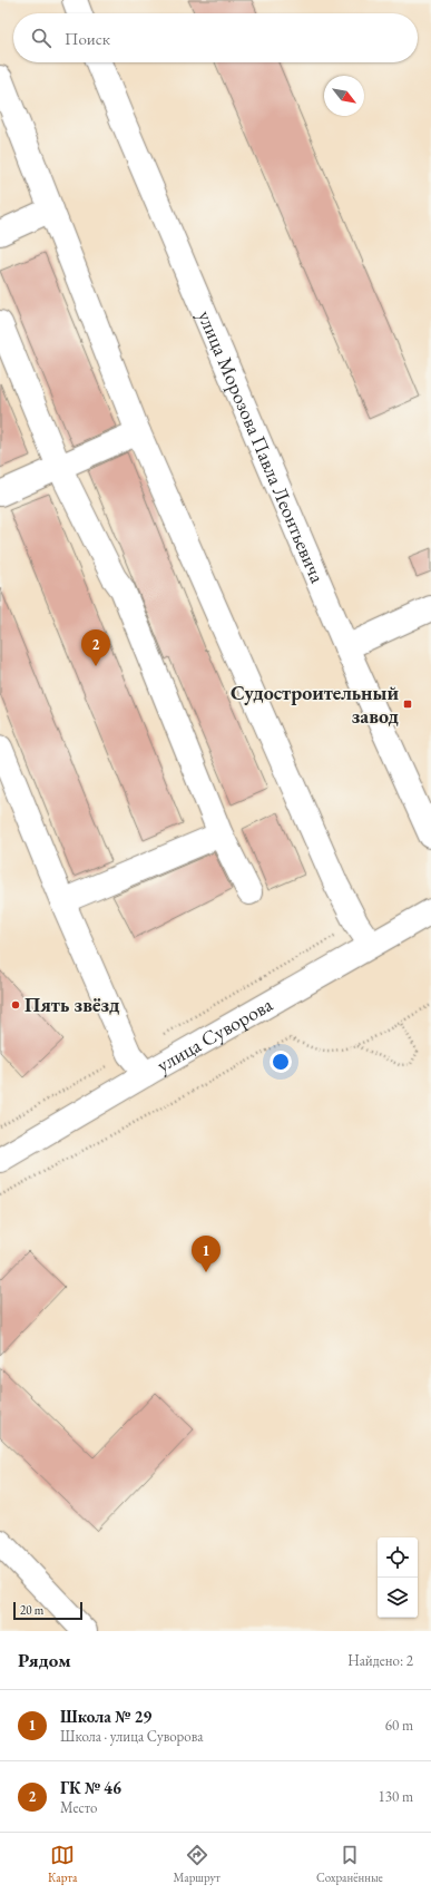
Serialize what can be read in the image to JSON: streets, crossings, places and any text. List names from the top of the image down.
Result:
{
  "streets": {
    "main road": ["улица Морозова Павла Леонтьевича", "улица Суворова"]
  },
  "places": {
    "transit": ["Судостроительный завод"],
    "other": ["Пять звёзд"]
  },
  "scale_bar": "20 m",
  "north": "bottom right",
  "page": {
    "search": "Поиск",
    "pins": ["2", "1"],
    "scale": "20 m",
    "heading": ["Рядом", "Найдено: 2"],
    "list": [
      {
        "mark": "1",
        "name": "Школа № 29",
        "note": "Школа · улица Суворова",
        "value": "60 m"
      },
      {
        "mark": "2",
        "name": "ГК № 46",
        "note": "Место",
        "value": "130 m"
      }
    ],
    "nav": ["Карта", "Маршрут", "Сохранённые"]
  }
}
